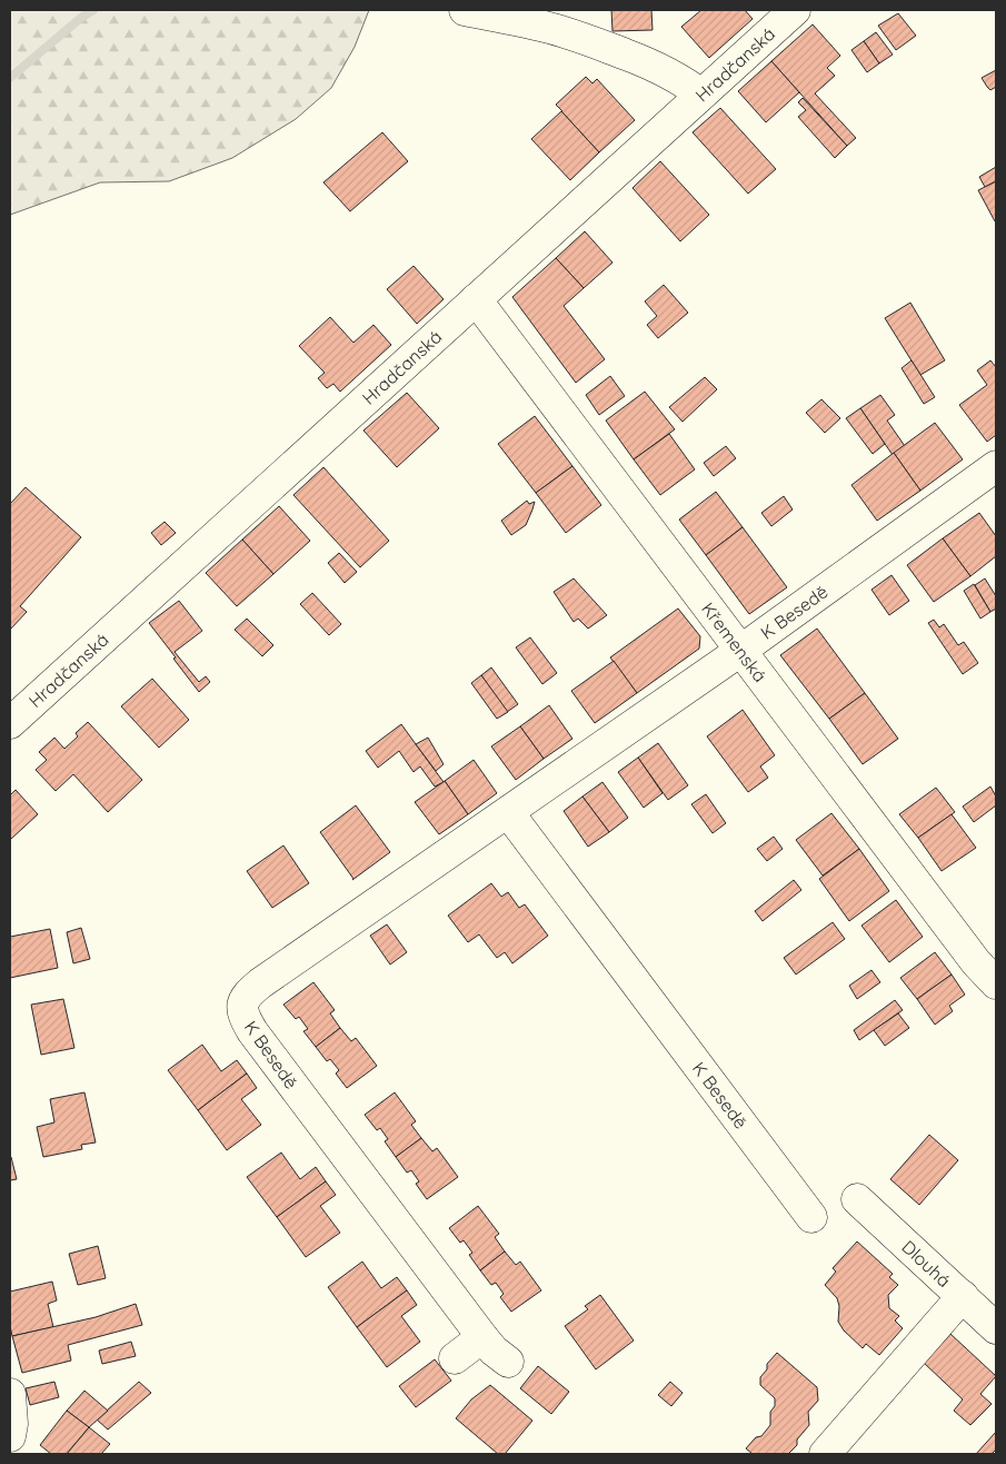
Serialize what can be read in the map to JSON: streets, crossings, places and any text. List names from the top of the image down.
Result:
{
  "streets": {
    "street": [
      "Hradčanská",
      "K Besedě",
      "Křemenská",
      "Dlouhá"
    ]
  },
  "crossings": [
    ["Hradčanská", "Křemenská"],
    ["K Besedě", "Křemenská"]
  ]
}
